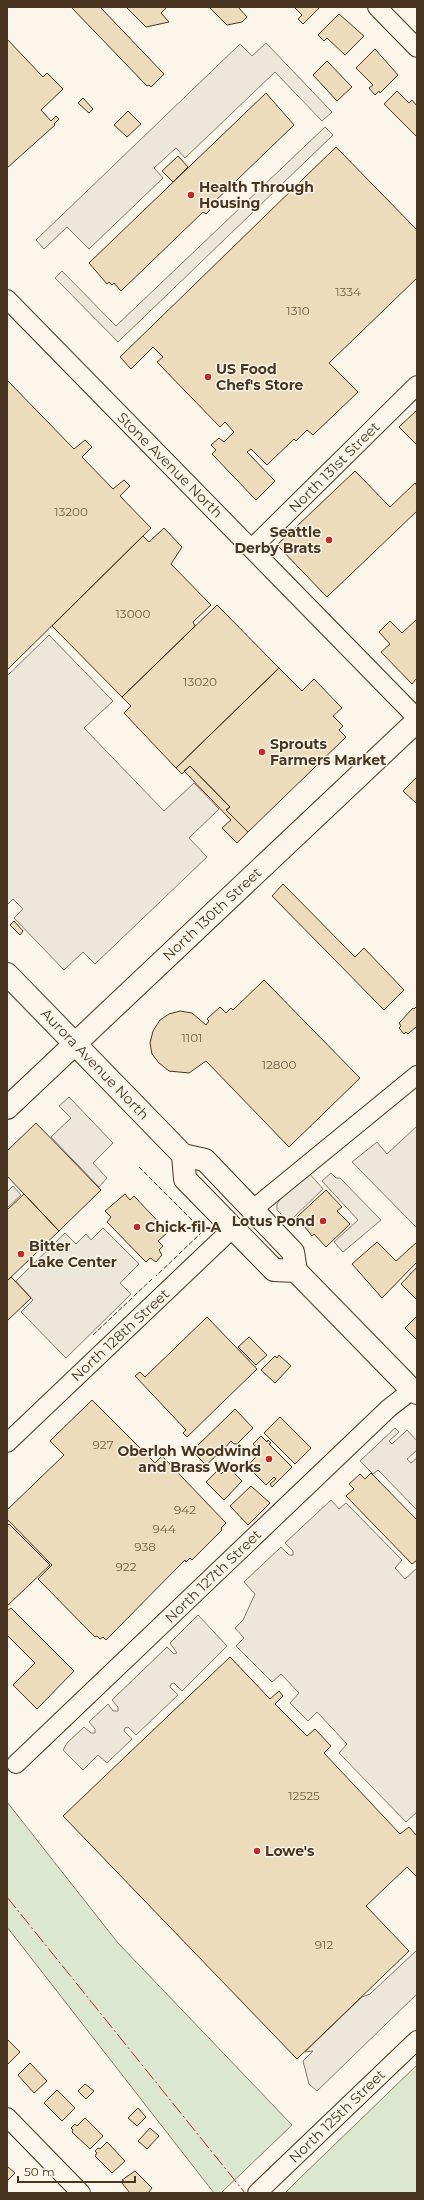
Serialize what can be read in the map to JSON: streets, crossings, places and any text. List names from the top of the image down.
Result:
{
  "streets": {
    "main road": ["North 130th Street", "Aurora Avenue North"],
    "street": [
      "Stone Avenue North",
      "North 131st Street",
      "North 128th Street",
      "North 127th Street",
      "North 125th Street"
    ]
  },
  "crossings": [
    ["Stone Avenue North", "North 131st Street"],
    ["Stone Avenue North", "North 130th Street"],
    ["North 130th Street", "Aurora Avenue North"]
  ],
  "places": [
    "Health Through Housing",
    "US Food Chef's Store",
    "Seattle Derby Brats",
    "Sprouts Farmers Market",
    "Lotus Pond",
    "Chick-fil-A",
    "Bitter Lake Center",
    "Oberloh Woodwind and Brass Works",
    "Lowe's"
  ],
  "house_numbers": [
    "1334",
    "1310",
    "13200",
    "13000",
    "13020",
    "1101",
    "12800",
    "927",
    "942",
    "944",
    "938",
    "922",
    "12525",
    "912"
  ],
  "scale_bar": "50 m"
}
